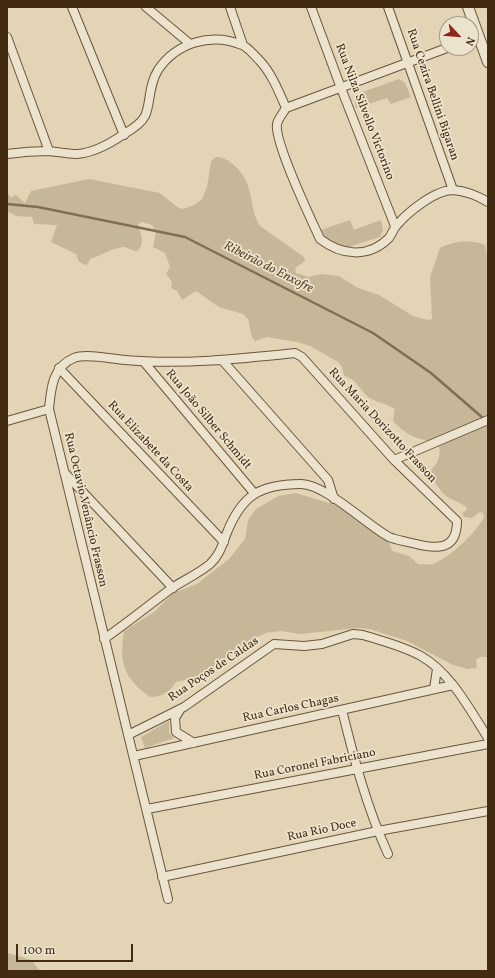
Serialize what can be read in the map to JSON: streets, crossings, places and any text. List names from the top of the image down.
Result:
{
  "streets": {
    "street": [
      "Rua Cezira Bellini Bigaran",
      "Rua Nilza Silvello Victorino",
      "Rua João Silber Schmidt",
      "Rua Maria Dorizotto Frasson",
      "Rua Elizabete da Costa",
      "Rua Octavio Venâncio Frasson",
      "Rua Poços de Caldas",
      "Rua Carlos Chagas",
      "Rua Coronel Fabriciano",
      "Rua Rio Doce"
    ]
  },
  "crossings": [
    ["Rua Elizabete da Costa", "Rua Octavio Venâncio Frasson"],
    ["Rua Octavio Venâncio Frasson", "Rua Poços de Caldas"],
    ["Rua Octavio Venâncio Frasson", "Rua Carlos Chagas"],
    ["Rua Octavio Venâncio Frasson", "Rua Coronel Fabriciano"],
    ["Rua Octavio Venâncio Frasson", "Rua Rio Doce"],
    ["Rua Poços de Caldas", "Rua Carlos Chagas"]
  ],
  "water": ["Ribeirão do Enxofre"],
  "scale_bar": "100 m",
  "north": "bottom right"
}
